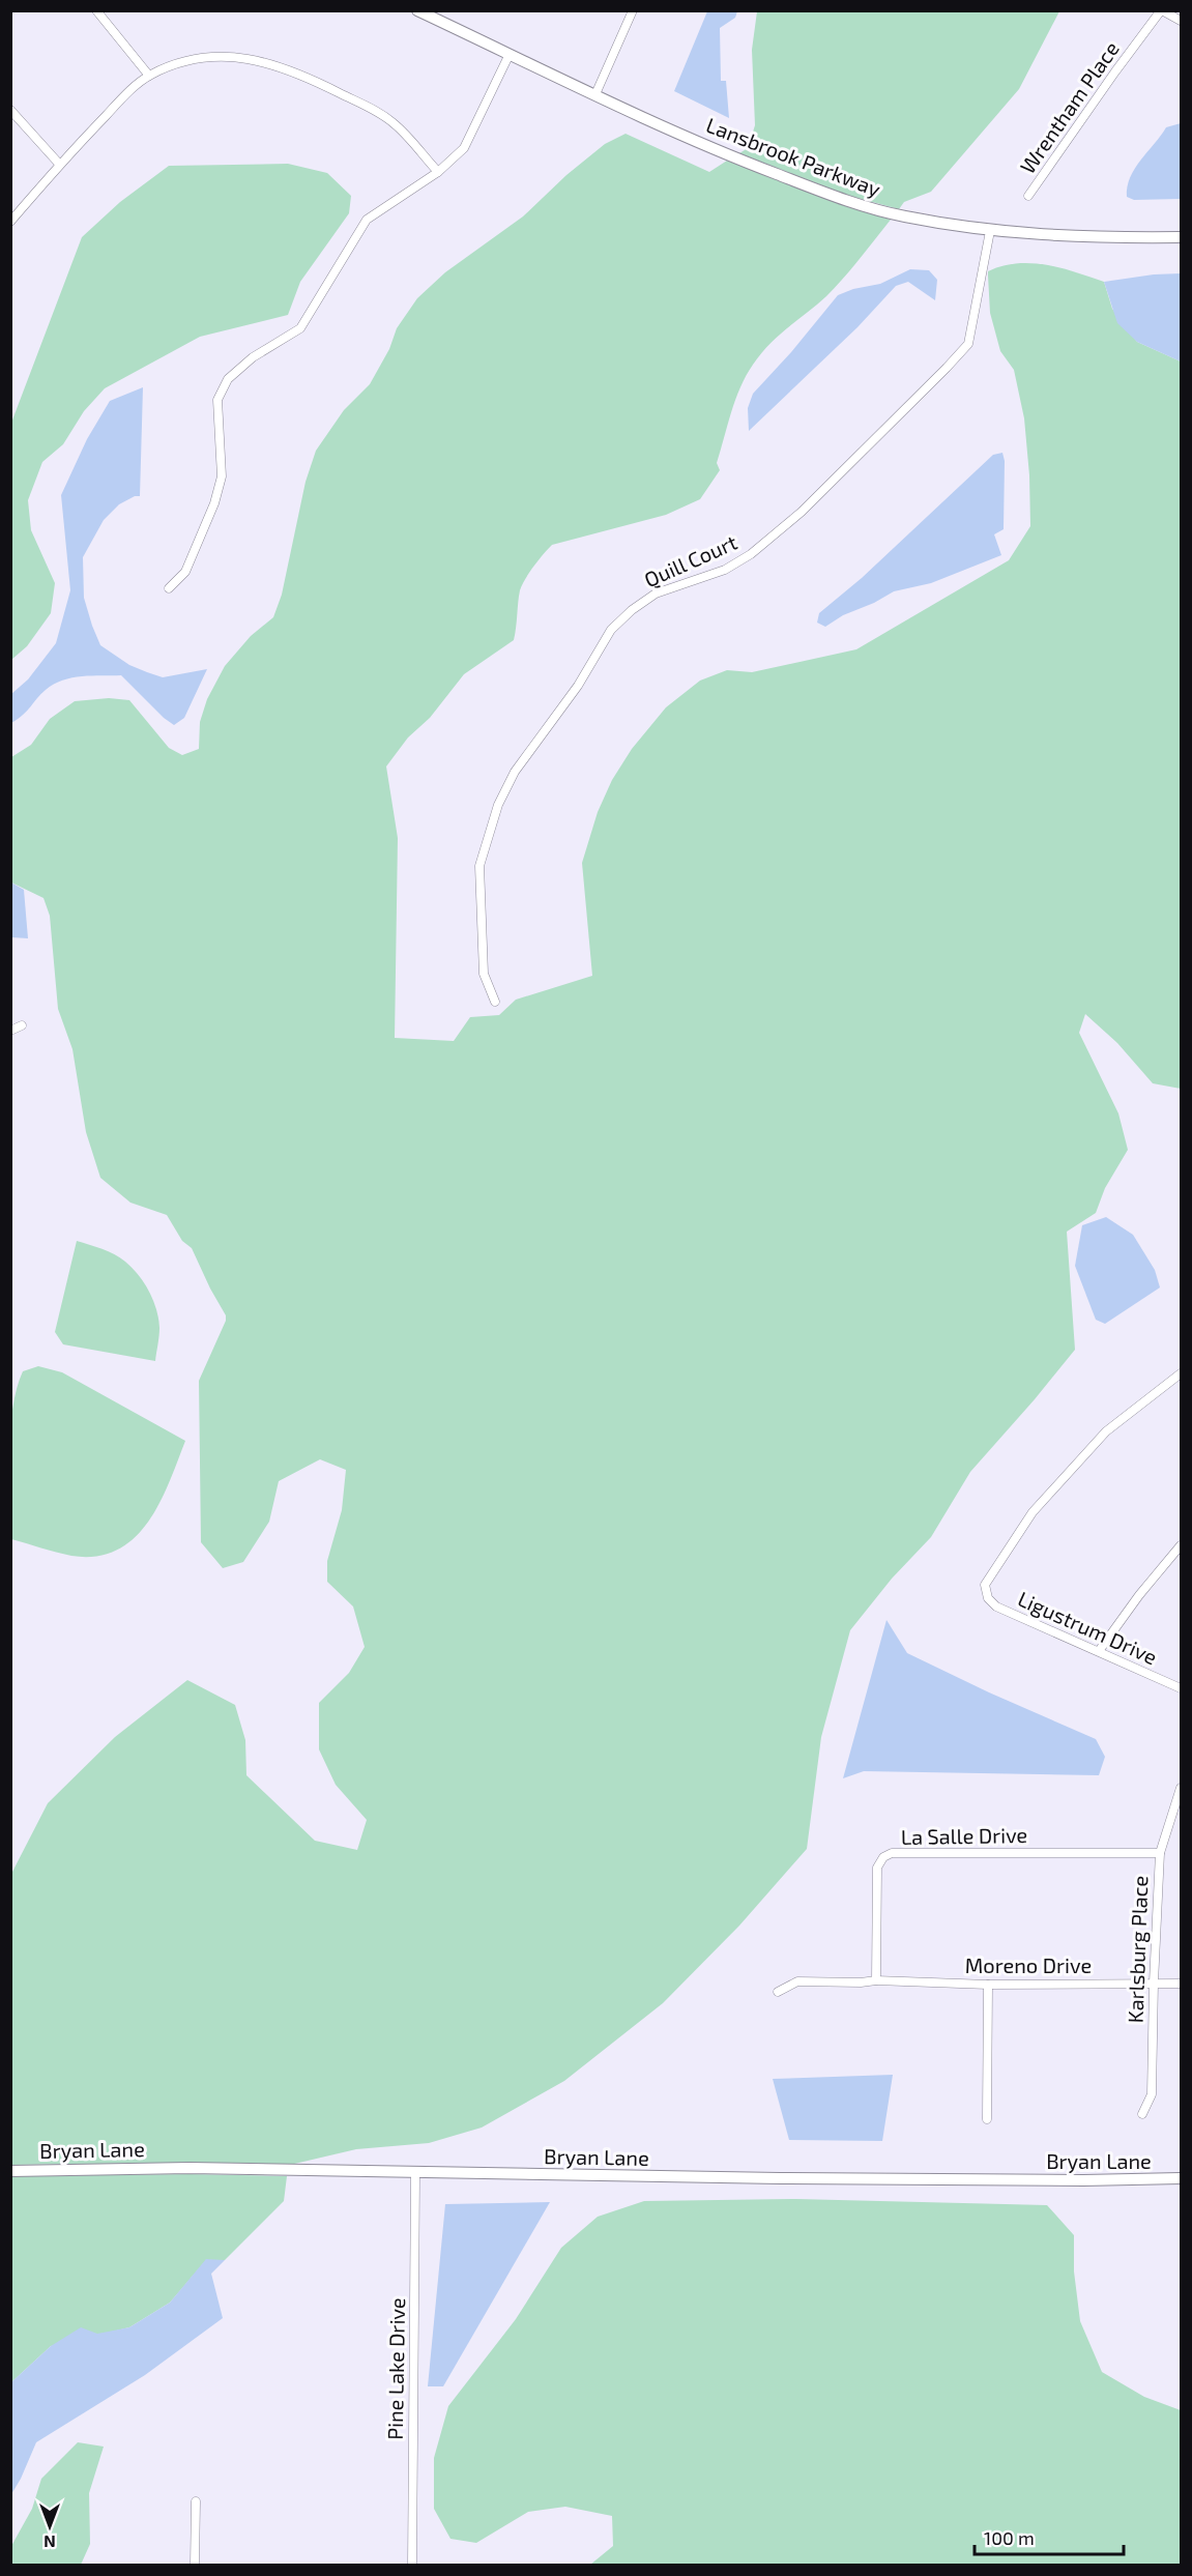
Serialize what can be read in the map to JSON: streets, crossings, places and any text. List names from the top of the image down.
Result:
{
  "streets": {
    "street": [
      "Wrentham Place",
      "Lansbrook Parkway",
      "Quill Court",
      "Ligustrum Drive",
      "La Salle Drive",
      "Karlsburg Place",
      "Moreno Drive",
      "Bryan Lane",
      "Pine Lake Drive"
    ]
  },
  "crossings": [
    ["Lansbrook Parkway", "Quill Court"],
    ["La Salle Drive", "Karlsburg Place"],
    ["La Salle Drive", "Moreno Drive"],
    ["Karlsburg Place", "Moreno Drive"],
    ["Bryan Lane", "Pine Lake Drive"]
  ],
  "scale_bar": "100 m",
  "north": "bottom"
}
